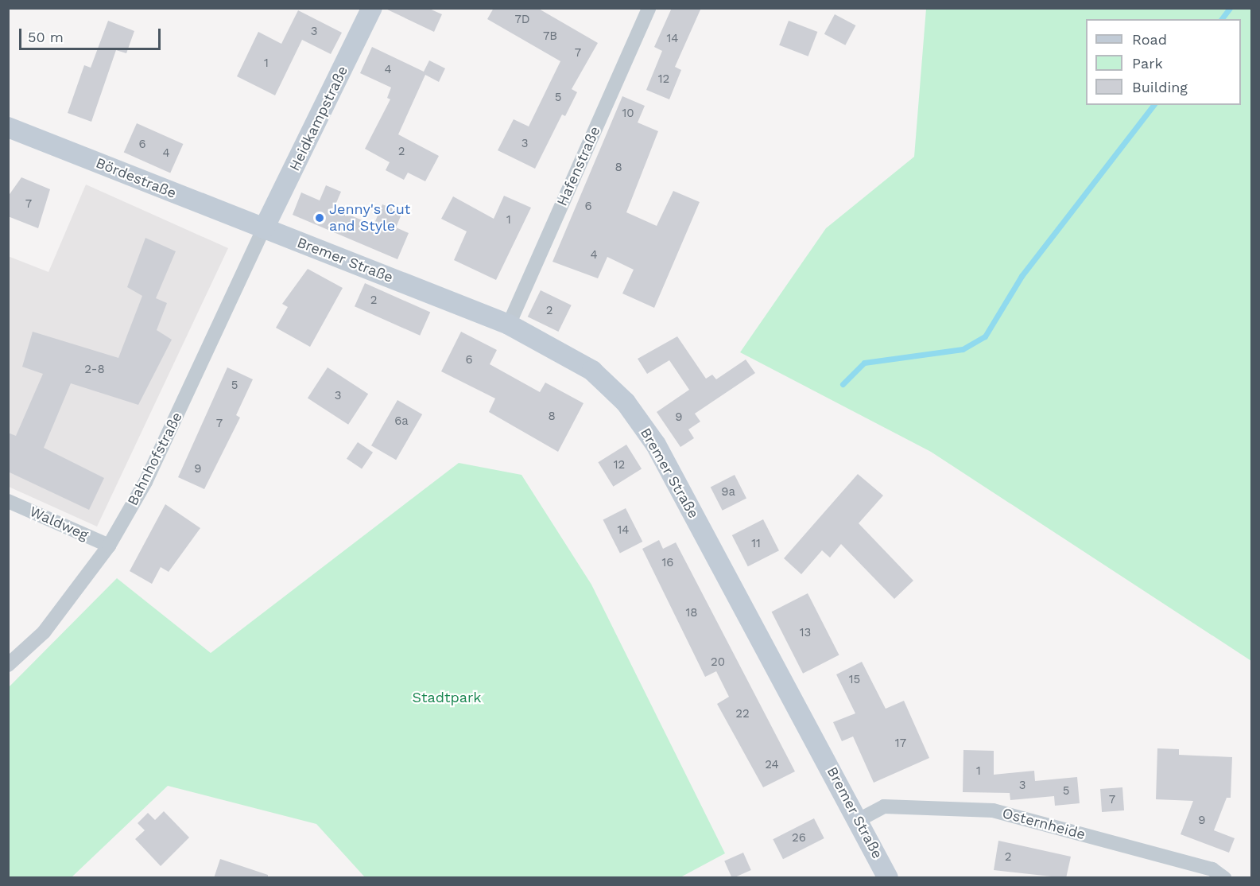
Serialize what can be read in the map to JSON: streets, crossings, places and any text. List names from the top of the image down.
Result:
{
  "streets": {
    "street": [
      "Heidkampstraße",
      "Hafenstraße",
      "Bördestraße",
      "Bremer Straße",
      "Bahnhofstraße",
      "Waldweg",
      "Osternheide"
    ]
  },
  "crossings": [
    ["Heidkampstraße", "Bördestraße"],
    ["Heidkampstraße", "Bremer Straße"],
    ["Heidkampstraße", "Bahnhofstraße"],
    ["Hafenstraße", "Bremer Straße"],
    ["Bördestraße", "Bremer Straße"],
    ["Bördestraße", "Bahnhofstraße"],
    ["Bremer Straße", "Bahnhofstraße"],
    ["Bremer Straße", "Osternheide"],
    ["Bahnhofstraße", "Waldweg"]
  ],
  "parks": ["Stadtpark"],
  "places": ["Jenny's Cut and Style"],
  "house_numbers": [
    "7D",
    "3",
    "7B",
    "14",
    "7",
    "1",
    "4",
    "12",
    "5",
    "10",
    "3",
    "6",
    "2",
    "4",
    "8",
    "7",
    "6",
    "1",
    "4",
    "2",
    "2",
    "6",
    "2-8",
    "5",
    "3",
    "8",
    "9",
    "6a",
    "7",
    "12",
    "9",
    "9a",
    "14",
    "11",
    "16",
    "18",
    "13",
    "20",
    "15",
    "22",
    "17",
    "24",
    "1",
    "3",
    "5",
    "7",
    "9",
    "26",
    "2"
  ],
  "legend": ["Road", "Park", "Building"],
  "scale_bar": "50 m"
}
